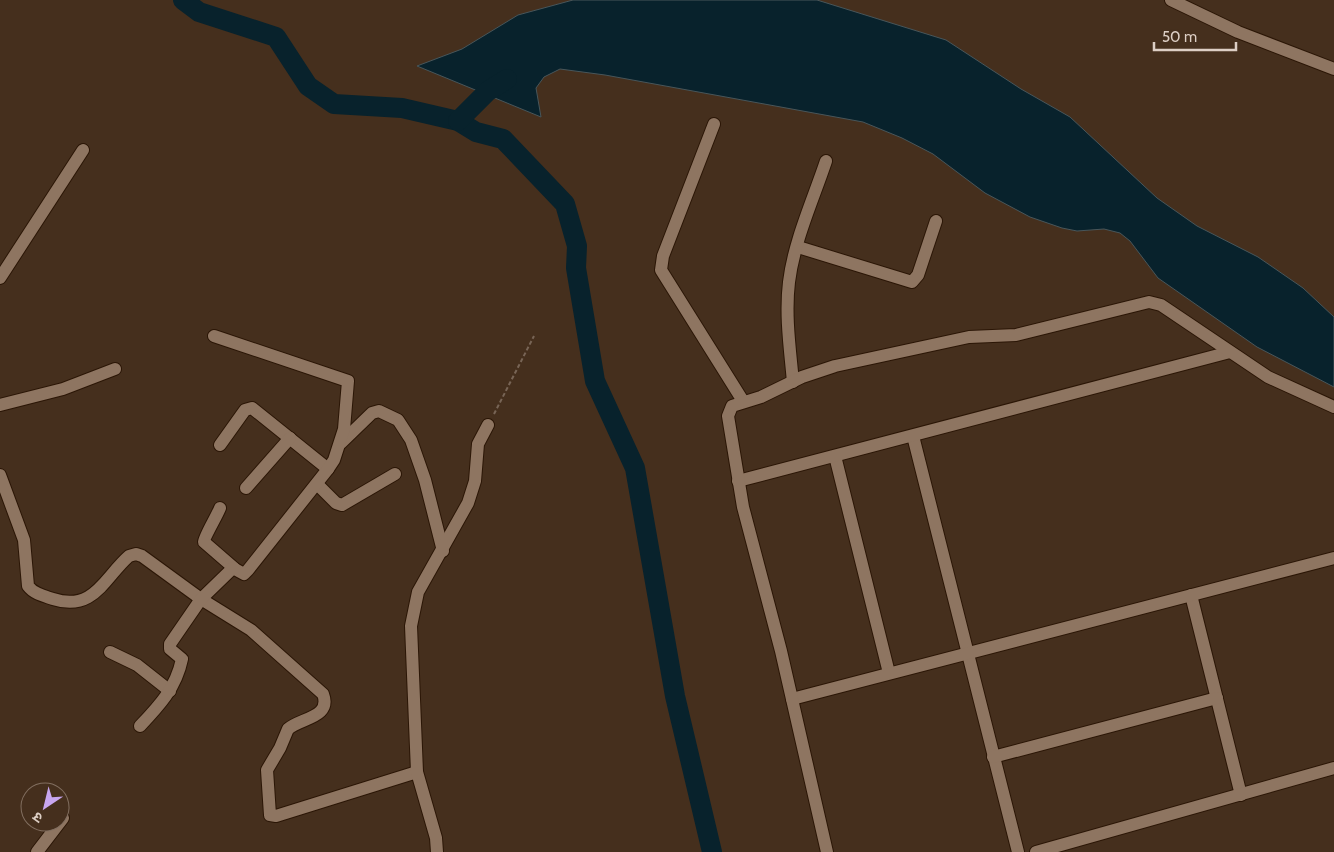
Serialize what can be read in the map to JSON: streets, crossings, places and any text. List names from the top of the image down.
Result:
{
  "scale_bar": "50 m",
  "north": "bottom left"
}
